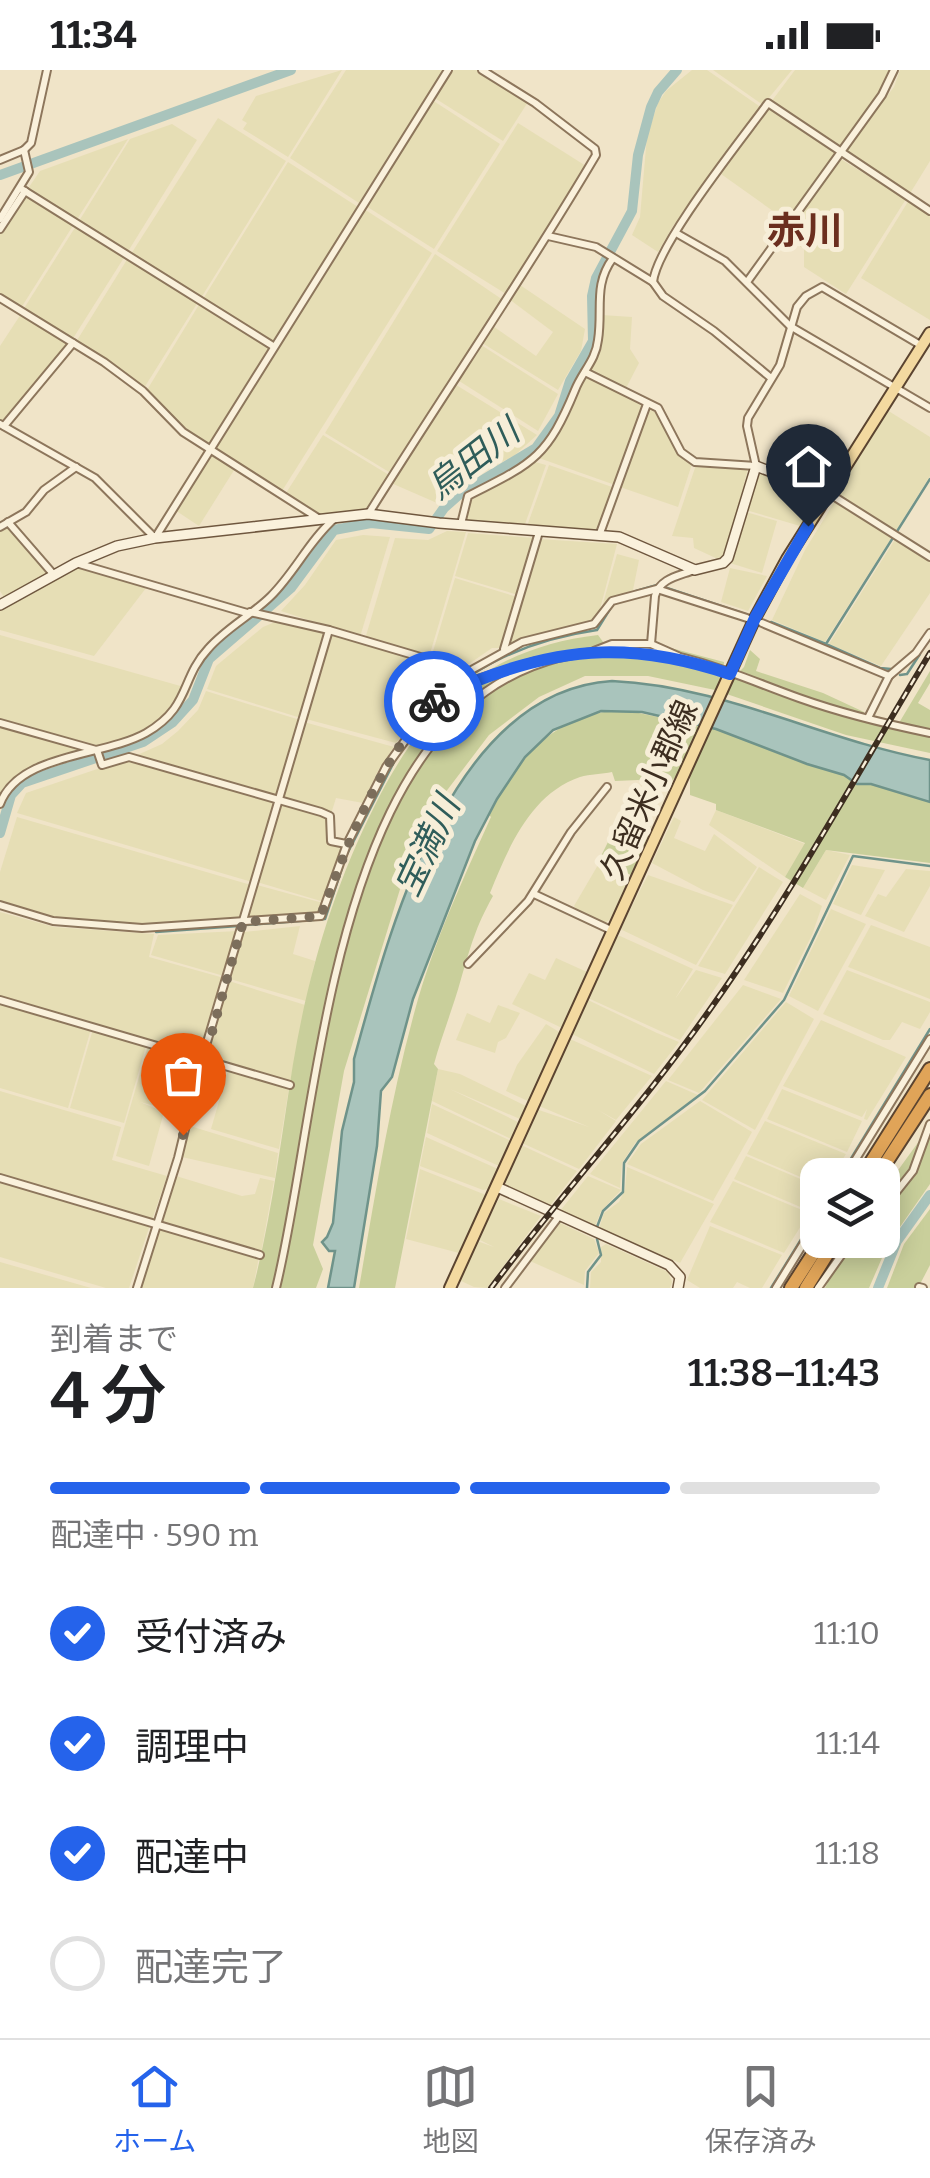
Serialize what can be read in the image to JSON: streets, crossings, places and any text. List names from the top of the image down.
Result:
{
  "streets": {
    "main road": ["久留米小郡線"]
  },
  "districts": ["赤川"],
  "water": ["烏田川", "宝満川"],
  "page": {
    "status": "11:34",
    "heading": ["4 分", "到着まで", "11:38–11:43"],
    "bar": "配達中 · 590 m",
    "list": [
      ["受付済み", "11:10"],
      ["調理中", "11:14"],
      ["配達中", "11:18"],
      "配達完了"
    ],
    "tabs": ["ホーム", "地図", "保存済み"]
  }
}
